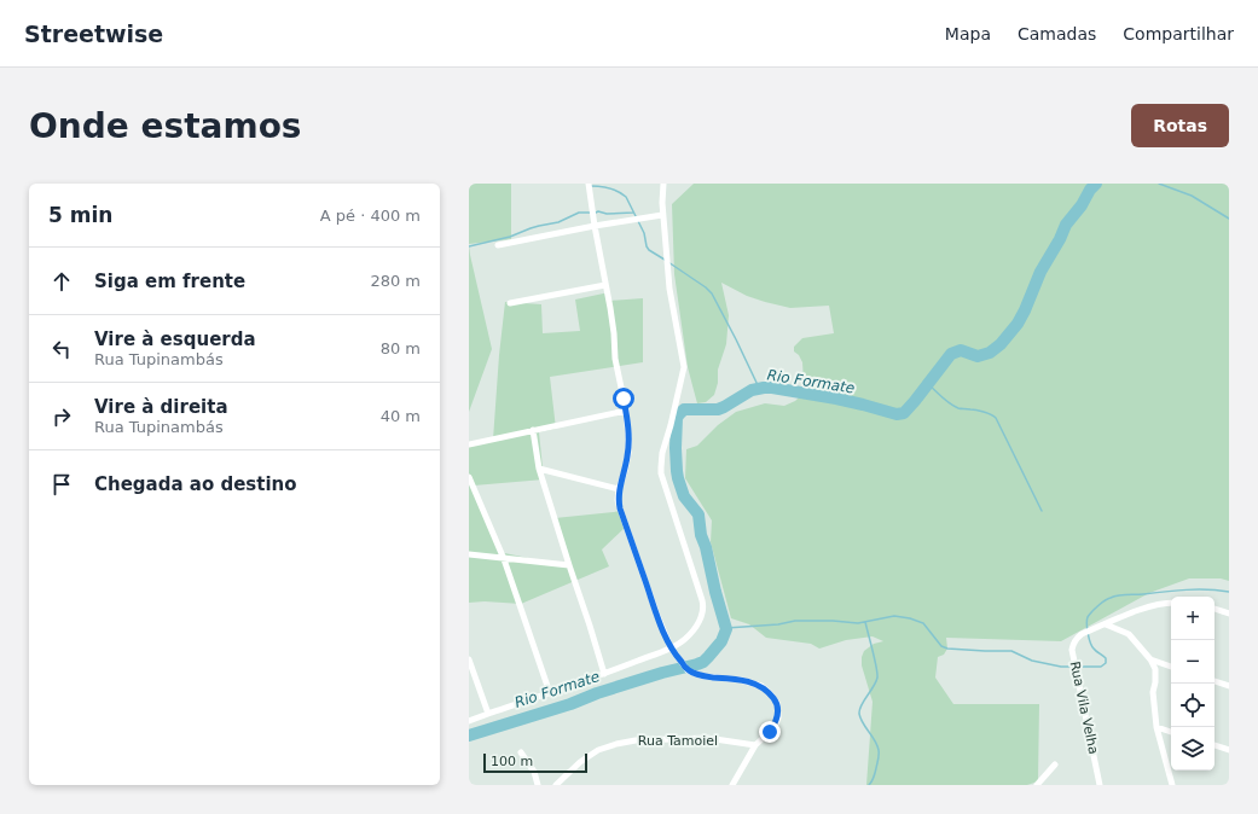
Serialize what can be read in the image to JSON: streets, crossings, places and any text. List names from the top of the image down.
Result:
{
  "streets": {
    "street": ["Rua Vila Velha", "Rua Tamoiel"]
  },
  "water": ["Rio Formate"],
  "scale_bar": "100 m",
  "page": {
    "header": "Streetwise",
    "nav": ["Mapa", "Camadas", "Compartilhar"],
    "buttons": "Rotas",
    "title": "Onde estamos",
    "heading": ["5 min", "A pé · 400 m"],
    "list": [
      ["Siga em frente", "280 m"],
      ["Vire à esquerda", "Rua Tupinambás", "80 m"],
      ["Vire à direita", "Rua Tupinambás", "40 m"],
      "Chegada ao destino"
    ],
    "map_buttons": ["+", "−"],
    "scale": "100 m"
  }
}
